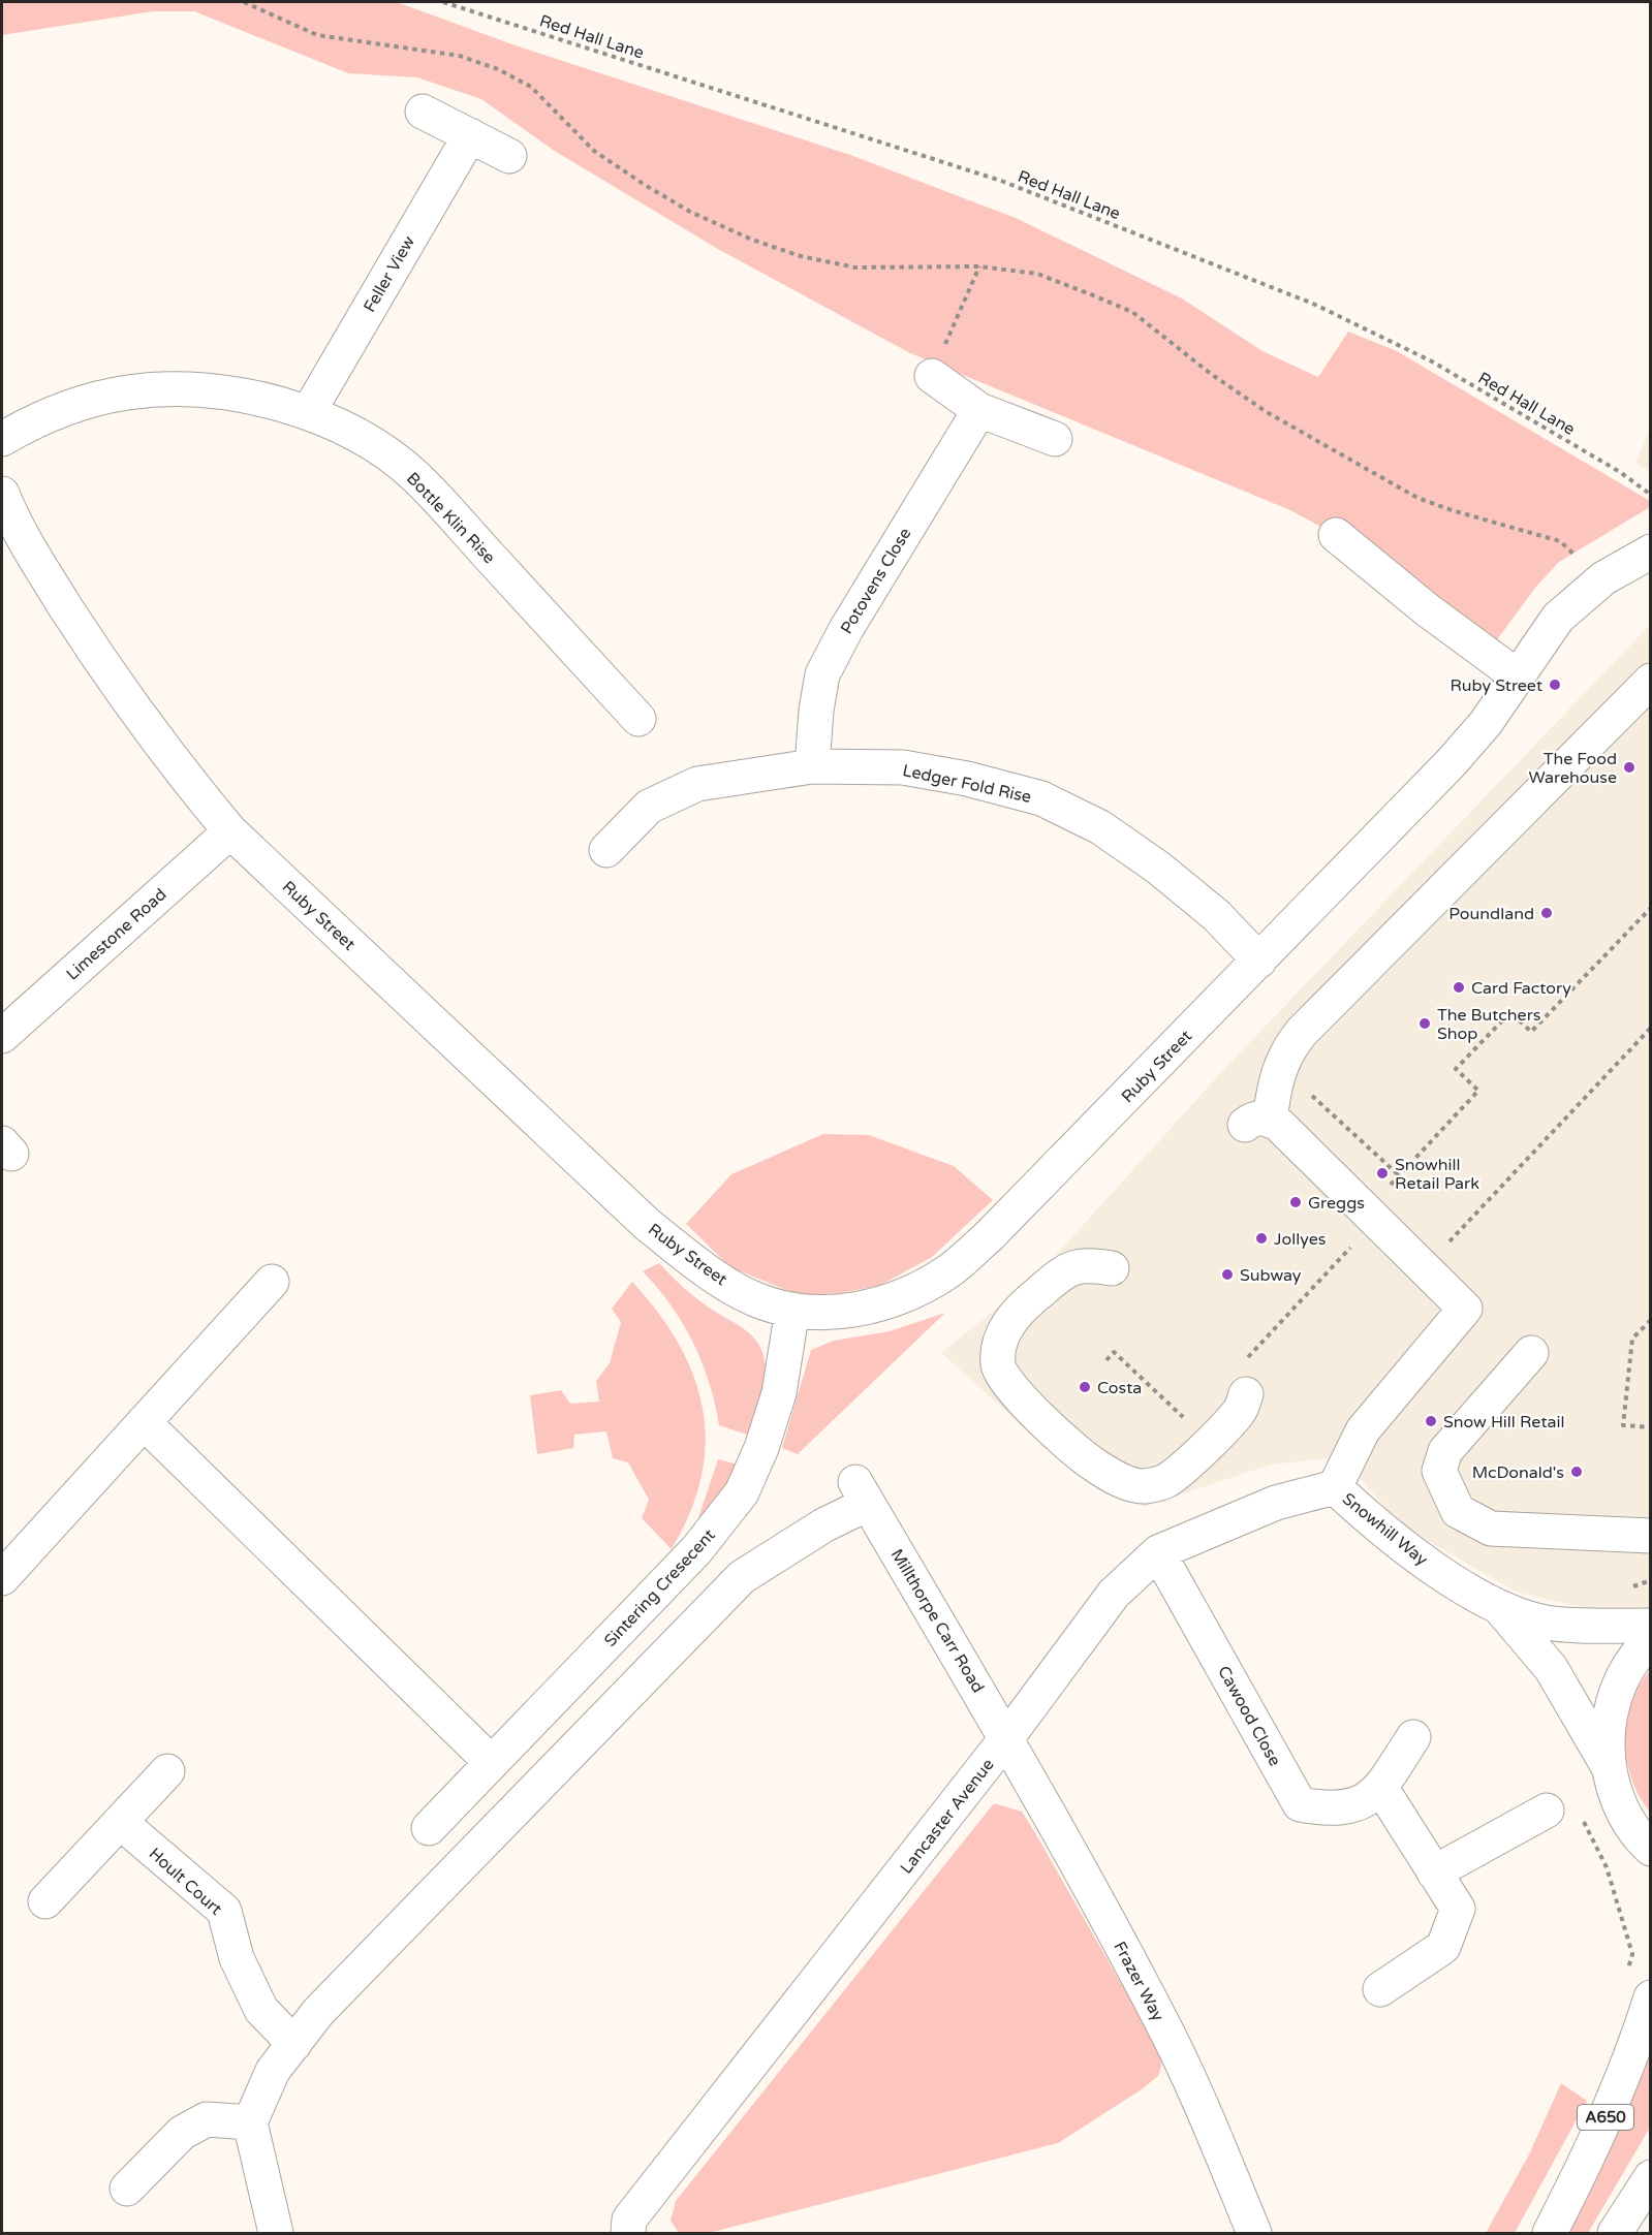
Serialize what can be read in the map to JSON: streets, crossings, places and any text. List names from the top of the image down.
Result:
{
  "streets": {
    "main road": [
      "Feller View",
      "Bottle Klin Rise",
      "Potovens Close",
      "Ledger Fold Rise",
      "Ruby Street",
      "Limestone Road",
      "Snowhill Way",
      "Sintering Cresecent",
      "Millthorpe Carr Road",
      "Cawood Close",
      "Lancaster Avenue",
      "Hoult Court",
      "Frazer Way",
      "A650"
    ],
    "path": ["Red Hall Lane"]
  },
  "crossings": [
    ["Feller View", "Bottle Klin Rise"],
    ["Potovens Close", "Ledger Fold Rise"],
    ["Ledger Fold Rise", "Ruby Street"],
    ["Ruby Street", "Limestone Road"],
    ["Ruby Street", "Sintering Cresecent"],
    ["Snowhill Way", "Lancaster Avenue"],
    ["Millthorpe Carr Road", "Lancaster Avenue"],
    ["Millthorpe Carr Road", "Hoult Court"],
    ["Millthorpe Carr Road", "Frazer Way"],
    ["Cawood Close", "Lancaster Avenue"],
    ["Lancaster Avenue", "Frazer Way"]
  ],
  "places": [
    "Ruby Street",
    "The Food Warehouse",
    "Poundland",
    "Card Factory",
    "The Butchers Shop",
    "Snowhill Retail Park",
    "Greggs",
    "Jollyes",
    "Subway",
    "Costa",
    "Snow Hill Retail",
    "McDonald's"
  ]
}
